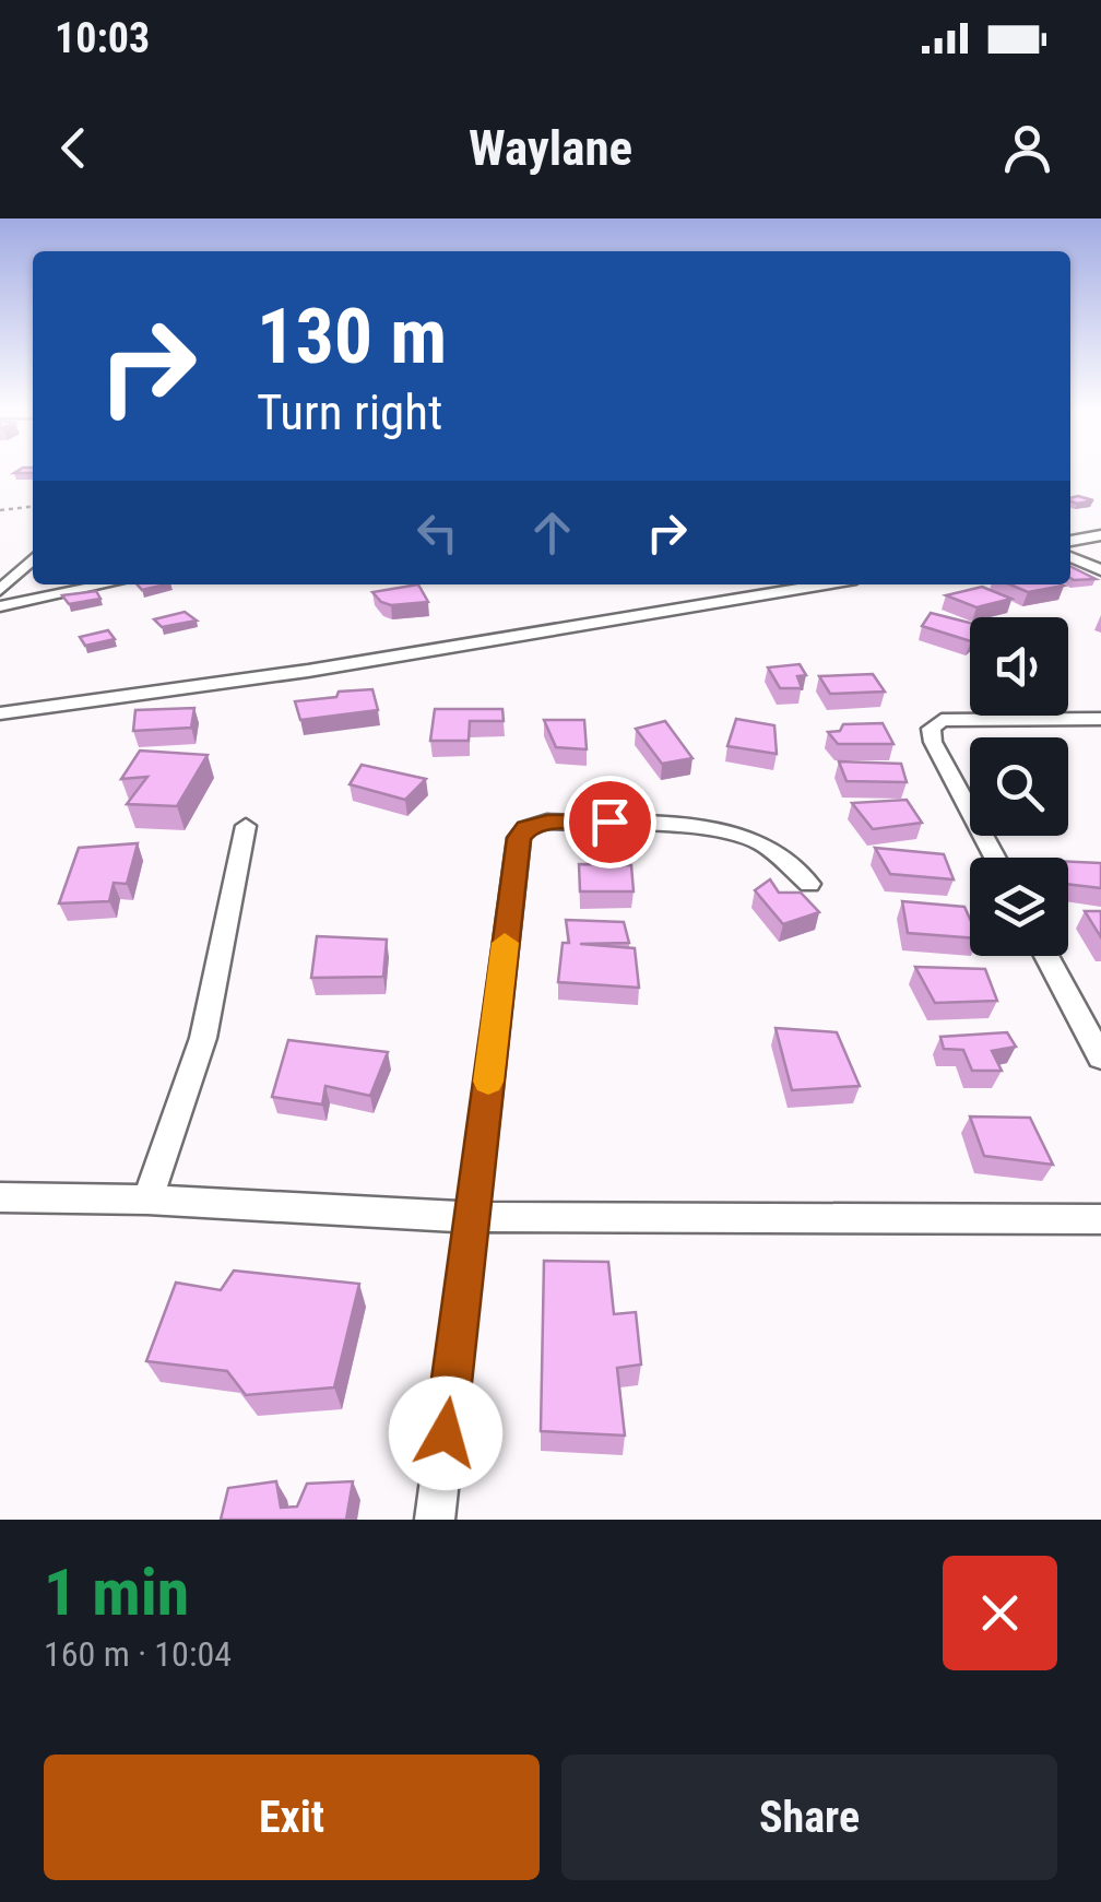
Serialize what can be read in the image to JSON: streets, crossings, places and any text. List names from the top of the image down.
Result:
{
  "page": {
    "status": "10:03",
    "header": "Waylane",
    "turn": ["130 m", "Turn right"],
    "heading": ["1 min", "160 m · 10:04"],
    "buttons": ["Exit", "Share"]
  }
}
